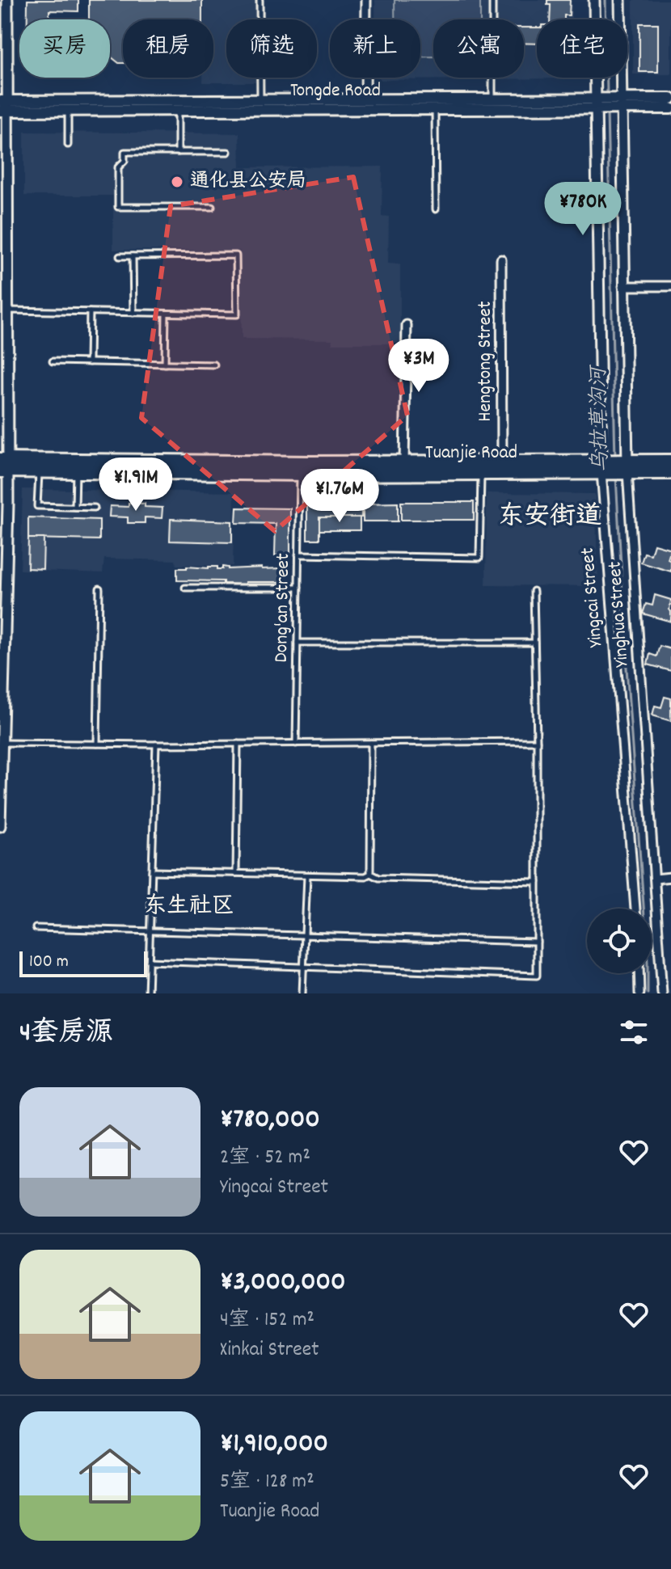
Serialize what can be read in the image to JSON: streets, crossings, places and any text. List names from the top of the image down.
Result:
{
  "streets": {
    "highway": ["Tuanjie Road"],
    "main road": ["Tongde Road"],
    "street": ["Hengtong Street", "Yingcai Street", "Yinghua Street"],
    "lane": ["Dong'an Street"]
  },
  "crossings": [
    ["Tongde Road", "Yingcai Street"],
    ["Tongde Road", "Yinghua Street"],
    ["Hengtong Street", "Tuanjie Road"],
    ["Tuanjie Road", "Yingcai Street"],
    ["Tuanjie Road", "Dong'an Street"],
    ["Tuanjie Road", "Yinghua Street"]
  ],
  "districts": ["东安街道", "东生社区"],
  "water": ["乌拉草沟河"],
  "places": ["通化县公安局"],
  "scale_bar": "100 m",
  "page": {
    "chip": [
      "买房",
      "租房",
      "筛选",
      "新上",
      "公寓",
      "住宅"
    ],
    "price": [
      "¥780K",
      "¥3M",
      "¥1.91M",
      "¥1.76M"
    ],
    "scale": "100 m",
    "heading": "4套房源",
    "list": [
      {
        "name": "¥780,000",
        "note": "2室 · 52 m² · Yingcai Street"
      },
      {
        "name": "¥3,000,000",
        "note": "4室 · 152 m² · Xinkai Street"
      },
      {
        "name": "¥1,910,000",
        "note": "5室 · 128 m² · Tuanjie Road"
      }
    ]
  }
}
